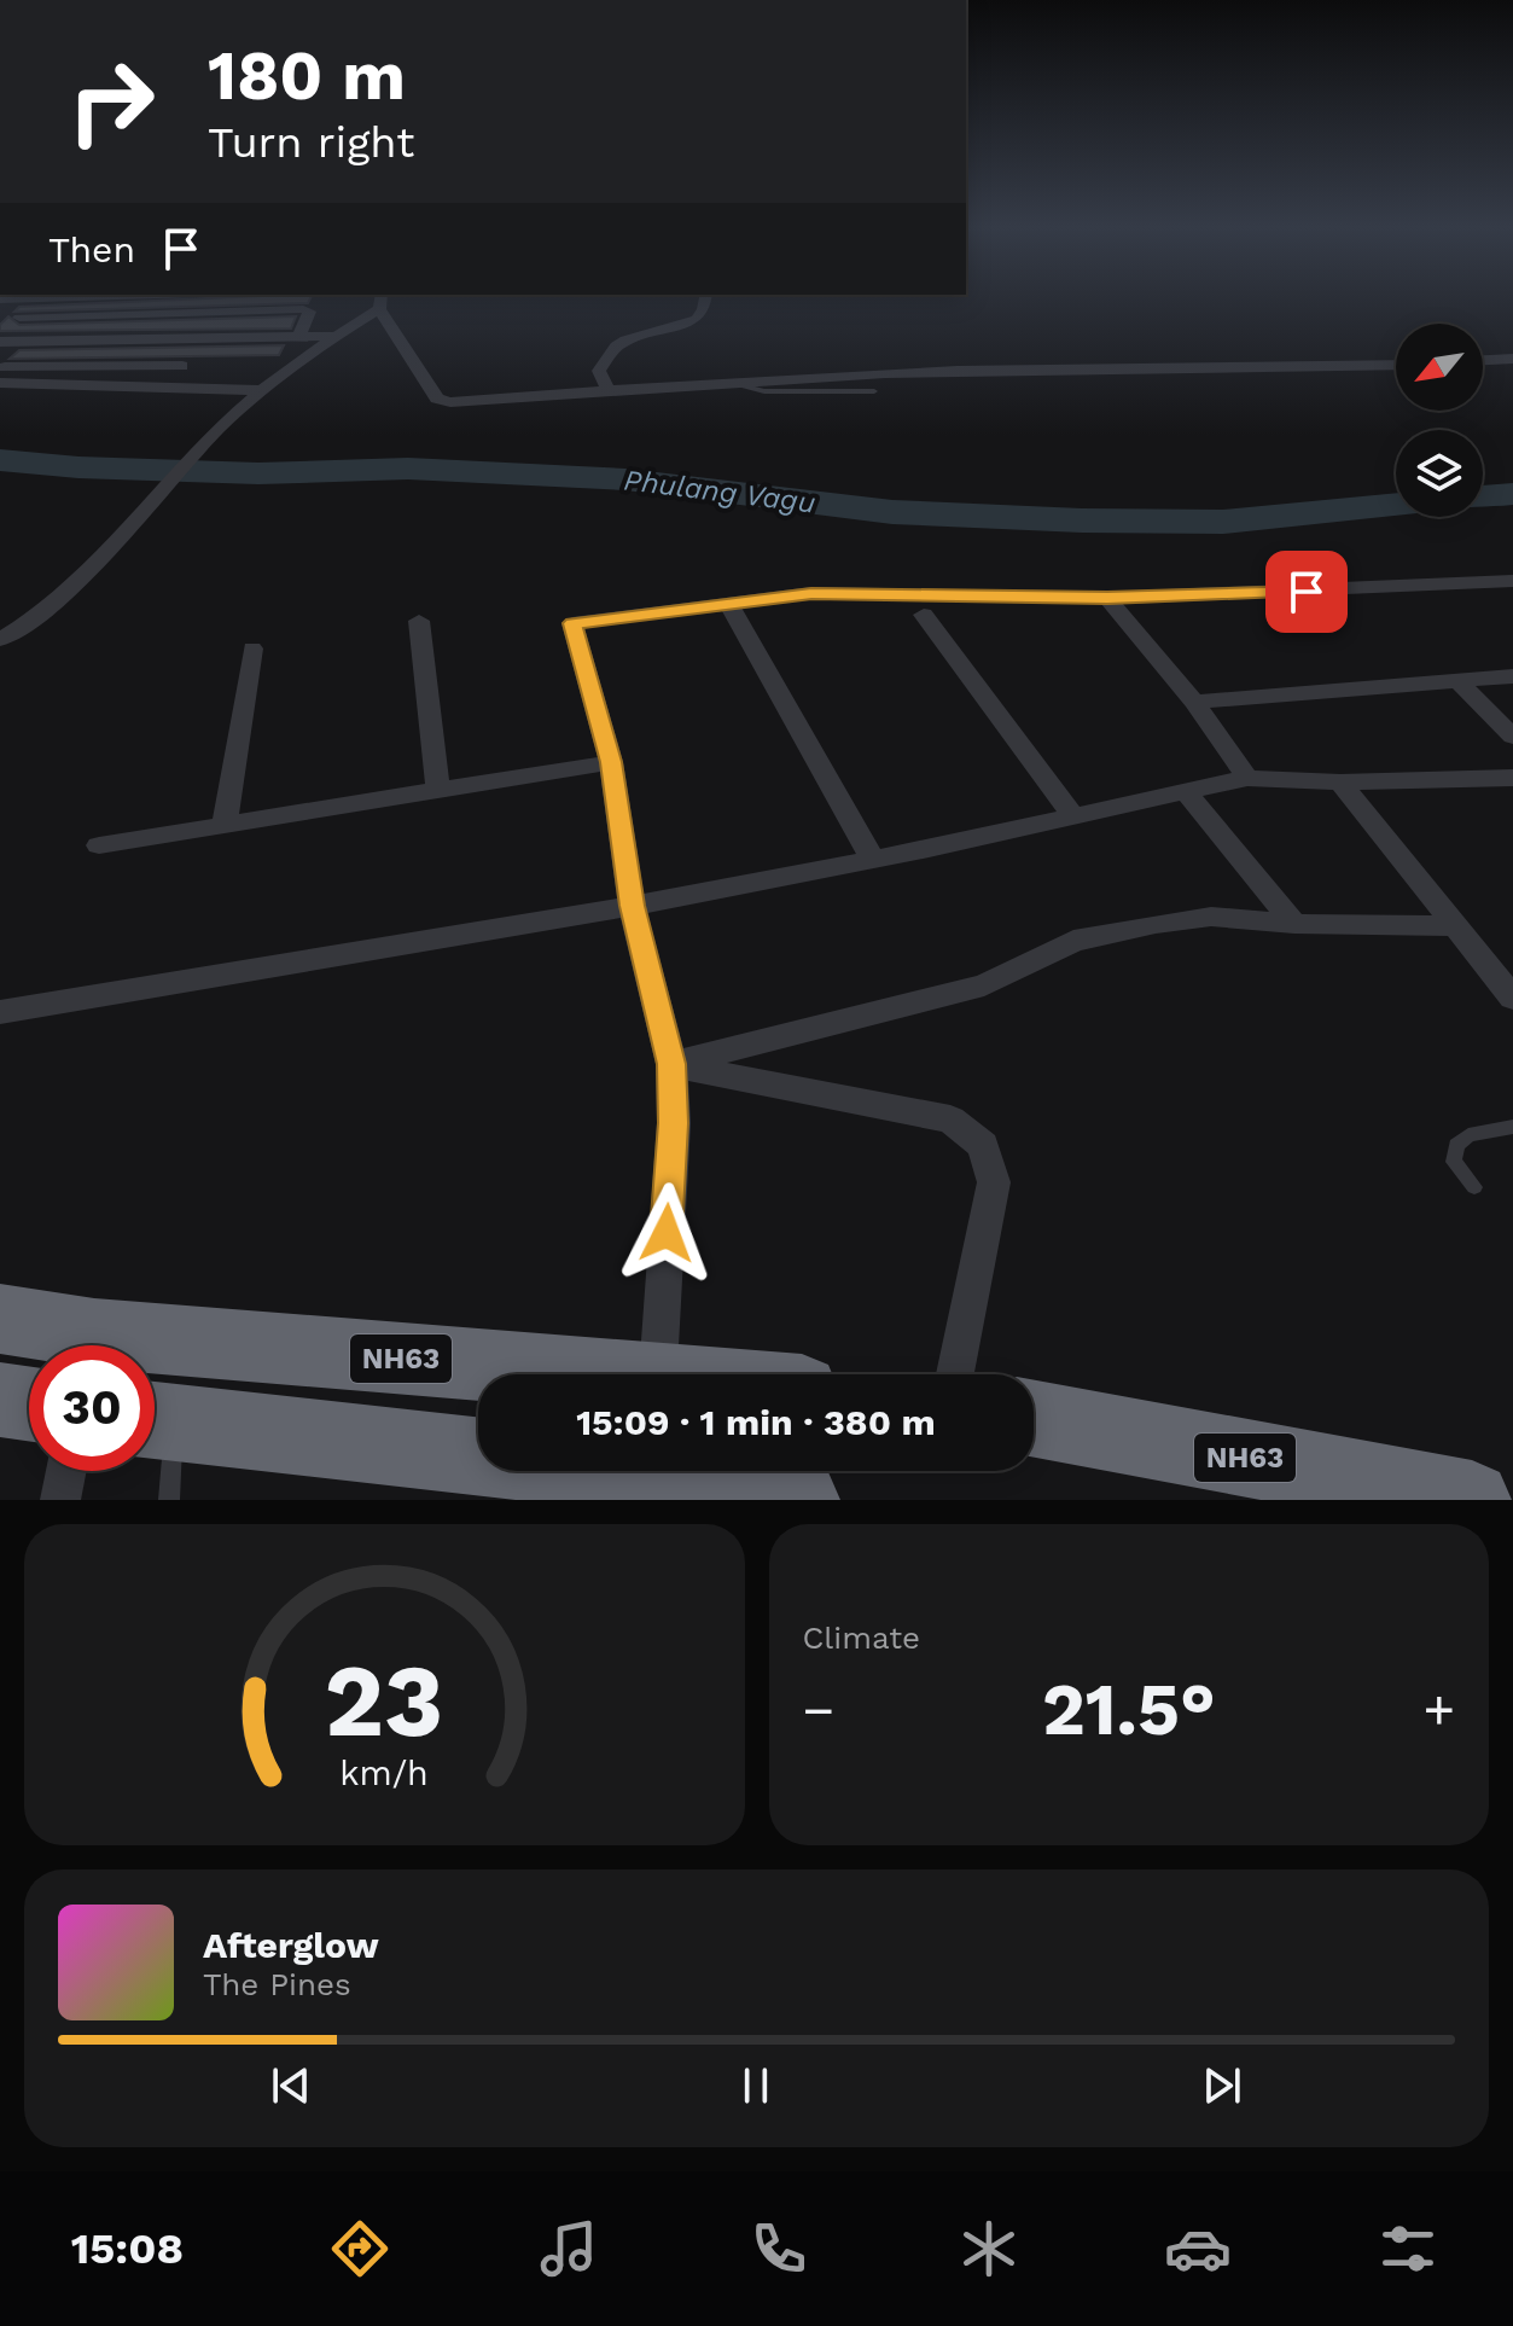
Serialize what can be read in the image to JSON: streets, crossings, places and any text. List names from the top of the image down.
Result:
{
  "streets": {
    "highway": ["NH63"]
  },
  "water": ["Phulang Vagu"],
  "north": "bottom left",
  "page": {
    "turn": ["180 m", "Turn right"],
    "then": "Then",
    "limit": "30",
    "trip": "15:09 · 1 min · 380 m",
    "tile": "Climate",
    "heat": ["−", "21.5°", "+"],
    "song": ["Afterglow", "The Pines"],
    "tabs": "15:08",
    "gauge": ["23", "km/h"]
  }
}
